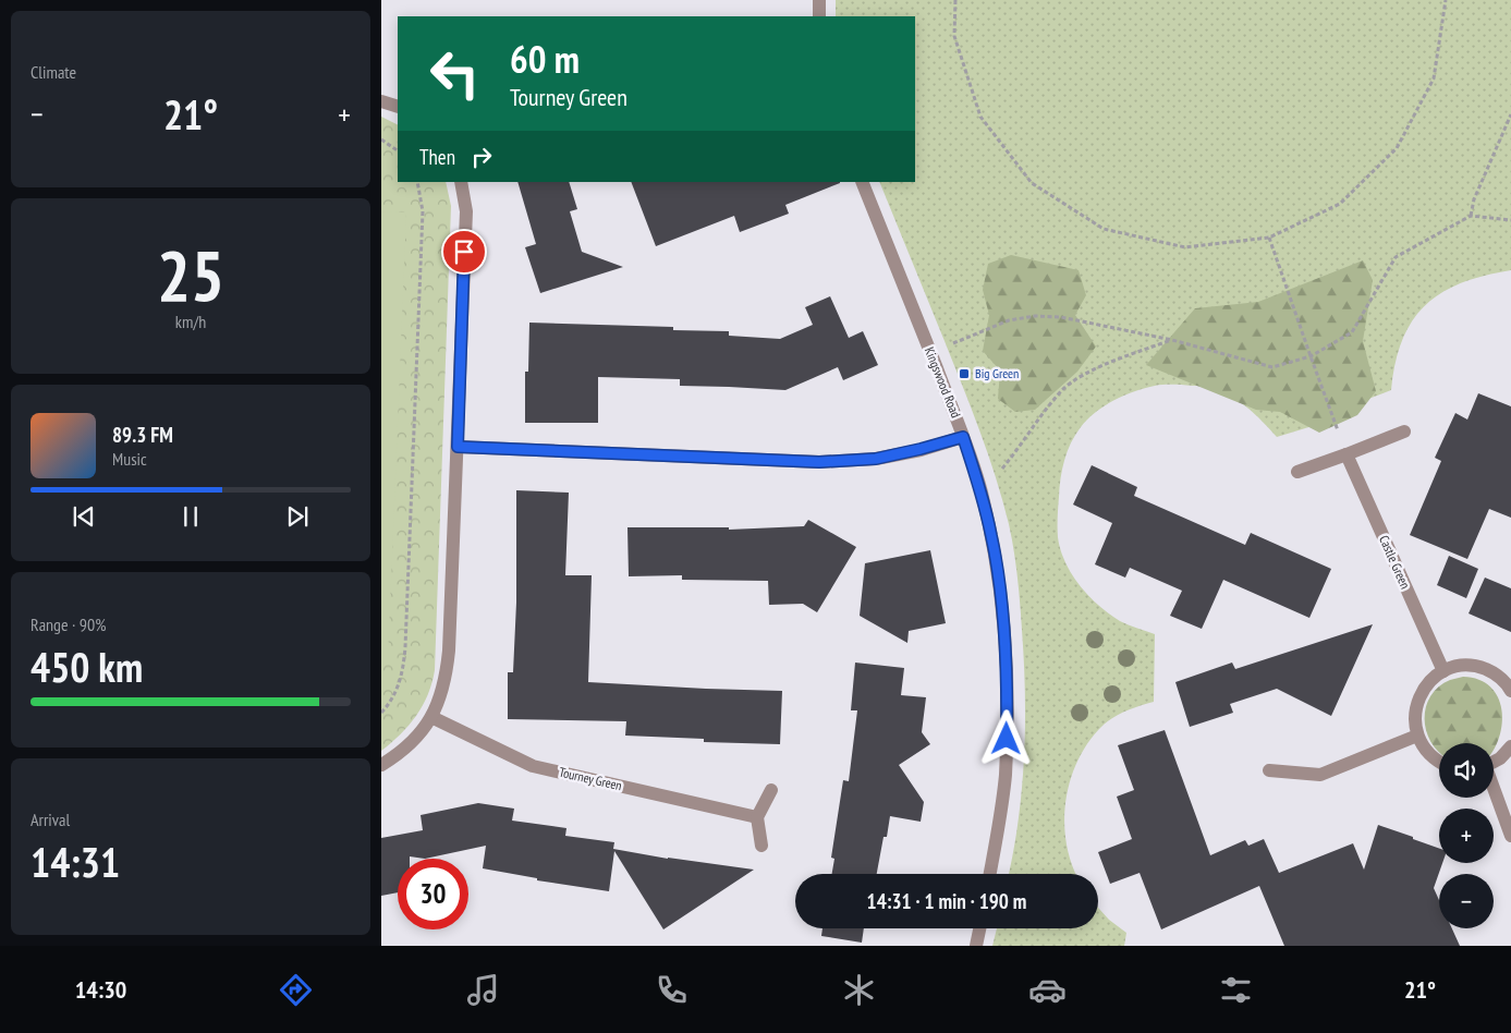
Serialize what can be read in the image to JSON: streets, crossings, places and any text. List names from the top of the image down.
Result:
{
  "streets": {
    "street": ["Kingswood Road", "Castle Green", "Tourney Green"]
  },
  "places": {
    "transit": ["Big Green"]
  },
  "page": {
    "tile": [
      "Climate",
      ["25", "km/h"],
      ["Range · 90%", "450 km"],
      ["Arrival", "14:31"]
    ],
    "turn": ["60 m", "Tourney Green"],
    "heat": ["−", "21°", "+"],
    "then": "Then",
    "song": ["89.3 FM", "Music"],
    "map_buttons": ["+", "−"],
    "limit": "30",
    "trip": "14:31 · 1 min · 190 m",
    "tabs": ["14:30", "21°"]
  }
}
